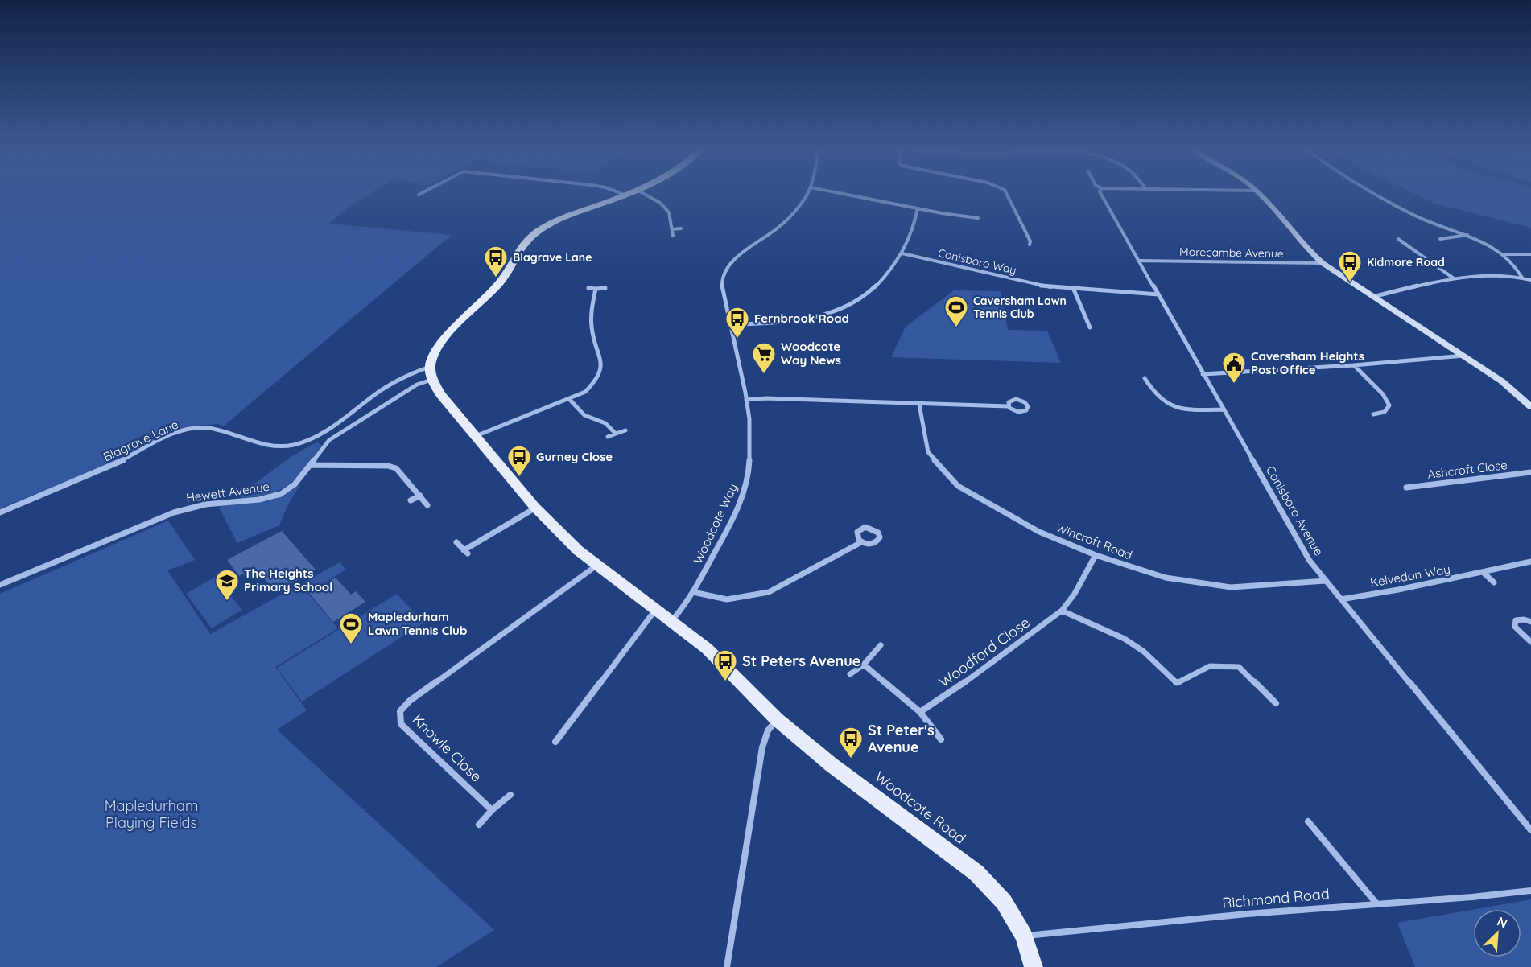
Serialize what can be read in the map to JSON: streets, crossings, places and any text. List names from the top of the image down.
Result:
{
  "streets": {
    "main road": ["Woodcote Road"],
    "street": [
      "Morecambe Avenue",
      "Conisboro Way",
      "Blagrave Lane",
      "Ashcroft Close",
      "Hewett Avenue",
      "Conisboro Avenue",
      "Woodcote Way",
      "Wincroft Road",
      "Kelvedon Way",
      "Woodford Close",
      "Knowle Close",
      "Richmond Road"
    ]
  },
  "crossings": [
    ["Morecambe Avenue", "Conisboro Avenue"],
    ["Conisboro Way", "Conisboro Avenue"],
    ["Hewett Avenue", "Woodcote Road"],
    ["Conisboro Avenue", "Wincroft Road"],
    ["Conisboro Avenue", "Kelvedon Way"],
    ["Woodcote Way", "Woodcote Road"],
    ["Wincroft Road", "Woodford Close"],
    ["Knowle Close", "Woodcote Road"],
    ["Woodcote Road", "Richmond Road"]
  ],
  "parks": ["Mapledurham Playing Fields"],
  "places": {
    "bus stop": [
      "Blagrave Lane",
      "Kidmore Road",
      "Fernbrook Road",
      "Gurney Close",
      "St Peters Avenue",
      "St Peter's Avenue"
    ],
    "sports": ["Caversham Lawn Tennis Club", "Mapledurham Lawn Tennis Club"],
    "supermarket": ["Woodcote Way News"],
    "public building": ["Caversham Heights Post Office"],
    "school or university": ["The Heights Primary School"]
  },
  "north": "top right"
}
